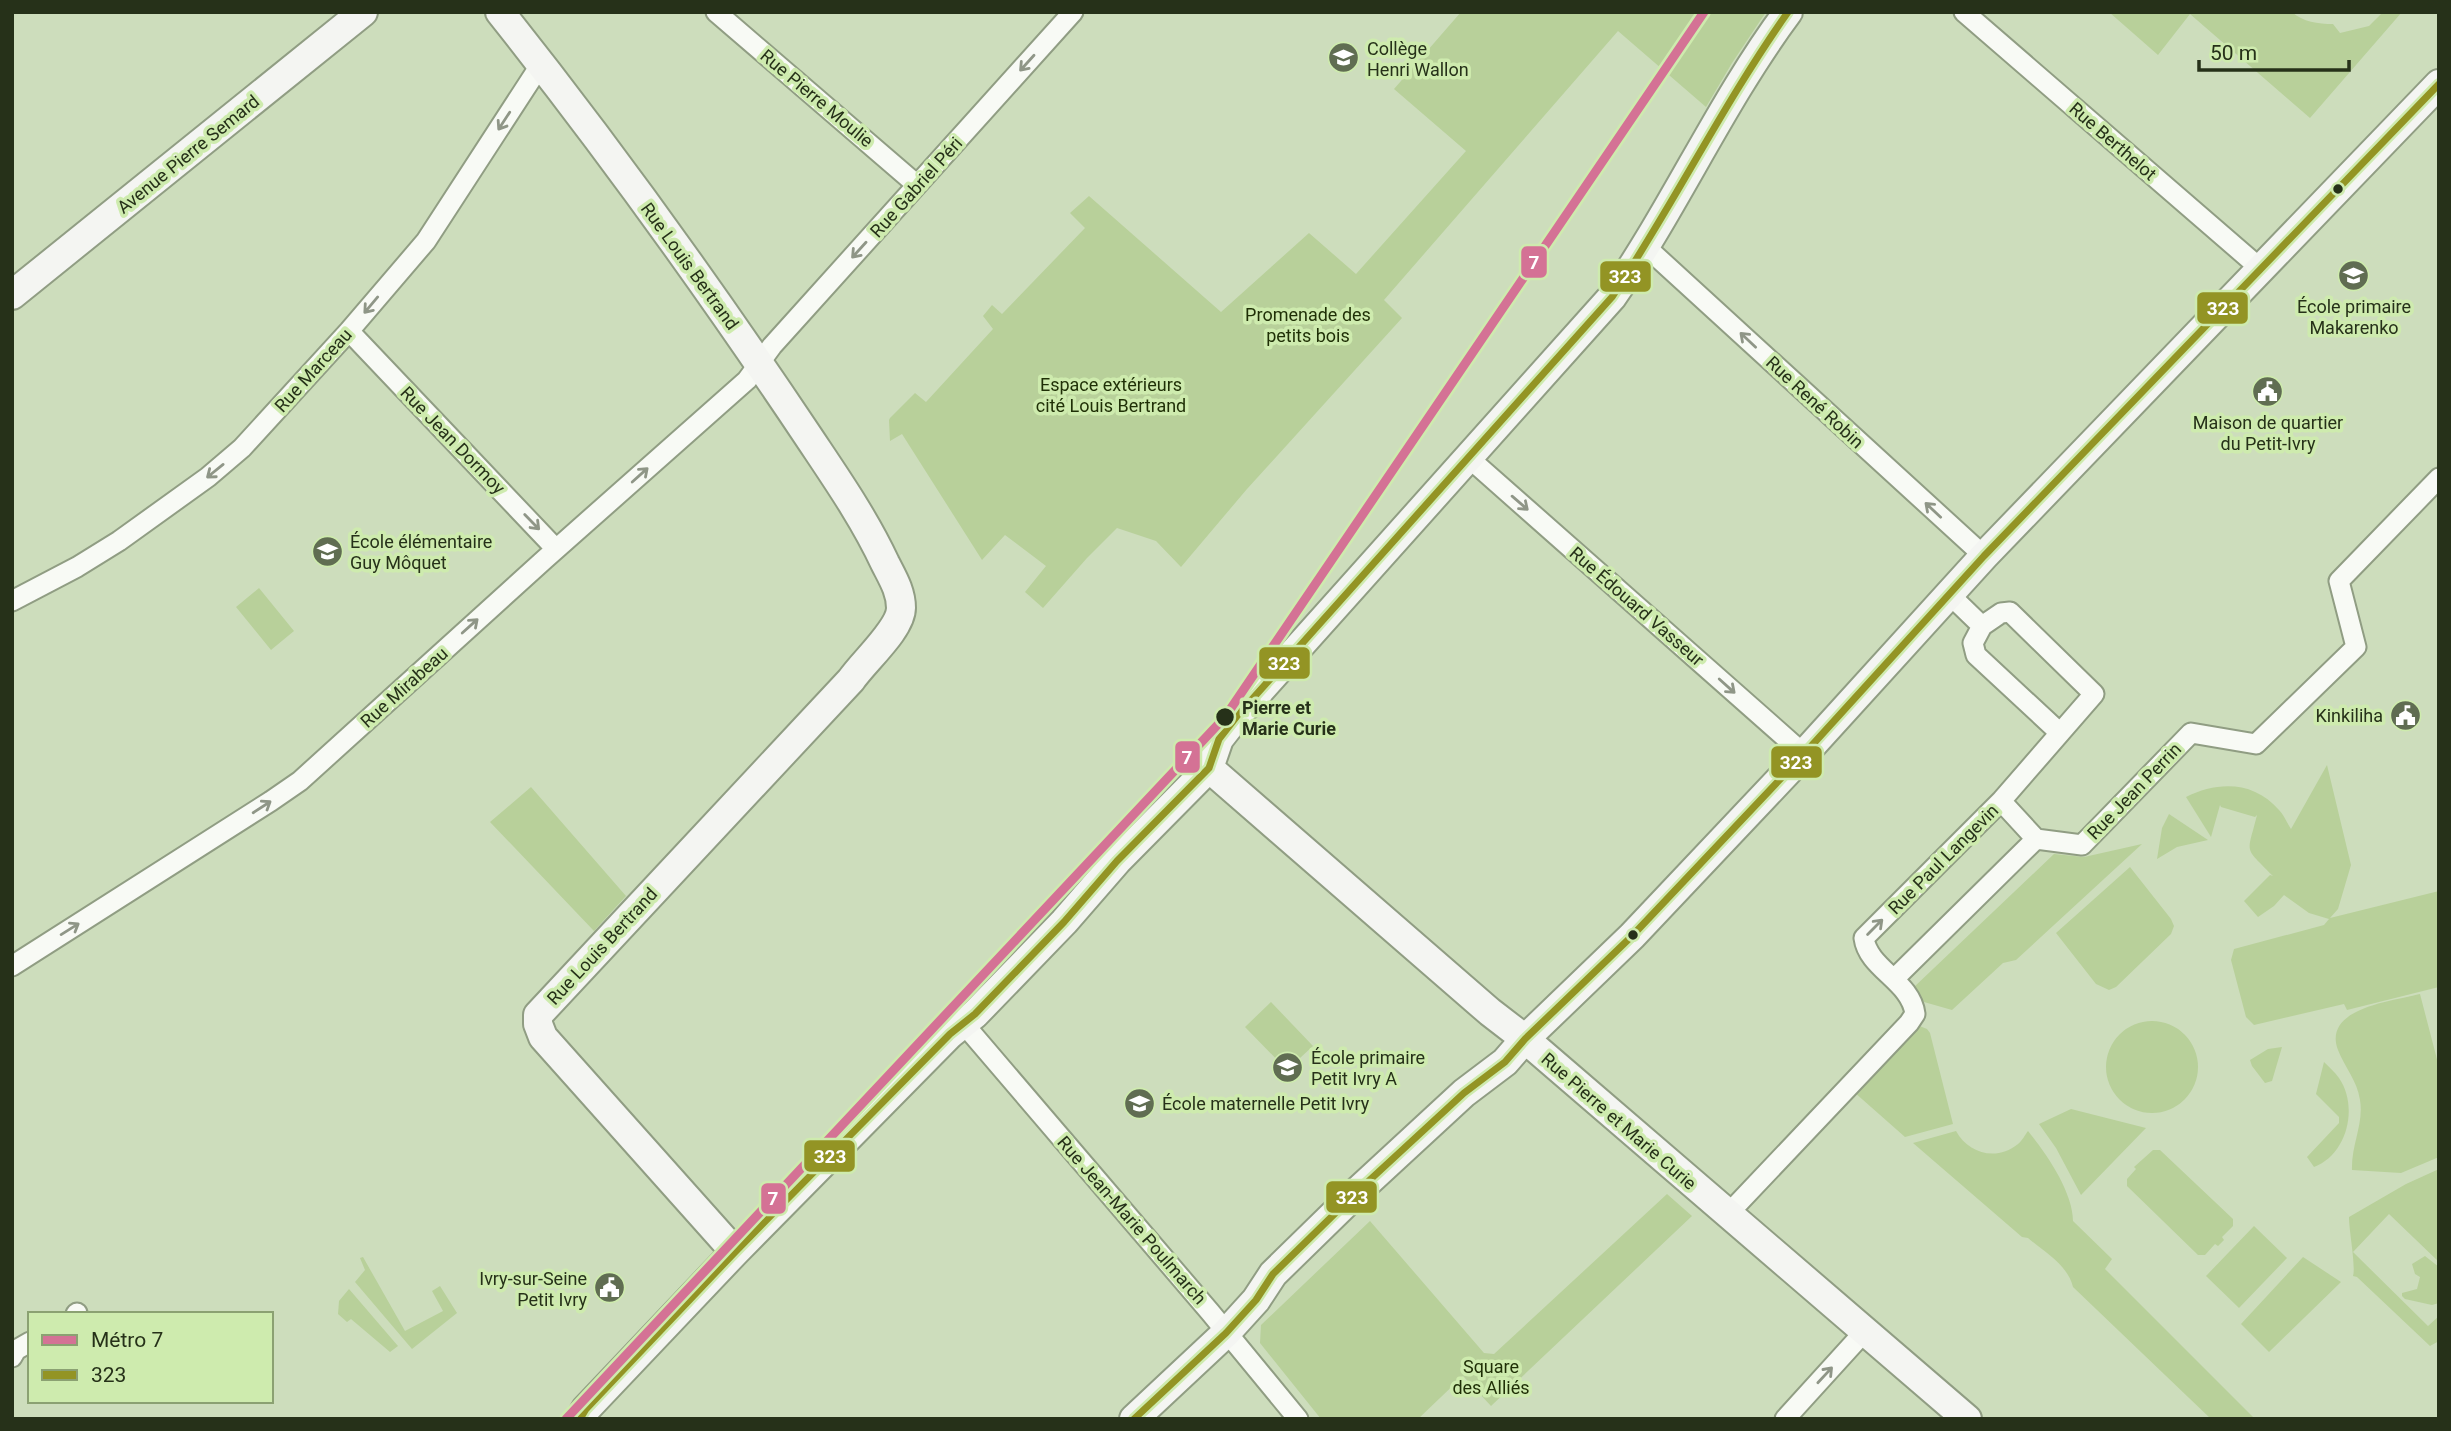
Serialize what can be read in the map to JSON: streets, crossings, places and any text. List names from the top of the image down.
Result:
{
  "streets": {
    "main road": ["Avenue Pierre Semard", "Rue Louis Bertrand", "Rue Pierre et Marie Curie"],
    "street": [
      "Rue Pierre Moulie",
      "Rue Berthelot",
      "Rue Gabriel Péri",
      "Rue Marceau",
      "Rue René Robin",
      "Rue Jean Dormoy",
      "Rue Édouard Vasseur",
      "Rue Mirabeau",
      "Rue Jean Perrin",
      "Rue Paul Langevin",
      "Rue Jean-Marie Poulmarch"
    ]
  },
  "crossings": [
    ["Rue Pierre Moulie", "Rue Gabriel Péri"],
    ["Rue Gabriel Péri", "Rue Louis Bertrand"],
    ["Rue Gabriel Péri", "Rue Mirabeau"],
    ["Rue Louis Bertrand", "Rue Marceau"],
    ["Rue Louis Bertrand", "Rue Mirabeau"],
    ["Rue Marceau", "Rue Jean Dormoy"],
    ["Rue Jean Dormoy", "Rue Mirabeau"],
    ["Rue Jean Perrin", "Rue Paul Langevin"],
    ["Rue Paul Langevin", "Rue Pierre et Marie Curie"]
  ],
  "one_way": [
    "Rue Gabriel Péri",
    "Rue Marceau",
    "Rue René Robin",
    "Rue Jean Dormoy",
    "Rue Édouard Vasseur",
    "Rue Mirabeau"
  ],
  "parks": ["Promenade des petits bois", "Espace extérieurs cité Louis Bertrand", "Square des Alliés"],
  "places": {
    "school or university": [
      "Collège Henri Wallon",
      "École primaire Makarenko",
      "École élémentaire Guy Môquet",
      "École primaire Petit Ivry A",
      "École maternelle Petit Ivry"
    ],
    "public building": ["Maison de quartier du Petit-Ivry", "Kinkiliha", "Ivry-sur-Seine Petit Ivry"],
    "other": ["Pierre et Marie Curie"]
  },
  "lines": ["metro line 7", "transit line 323"],
  "legend": ["Métro 7", "323"],
  "scale_bar": "50 m"
}
